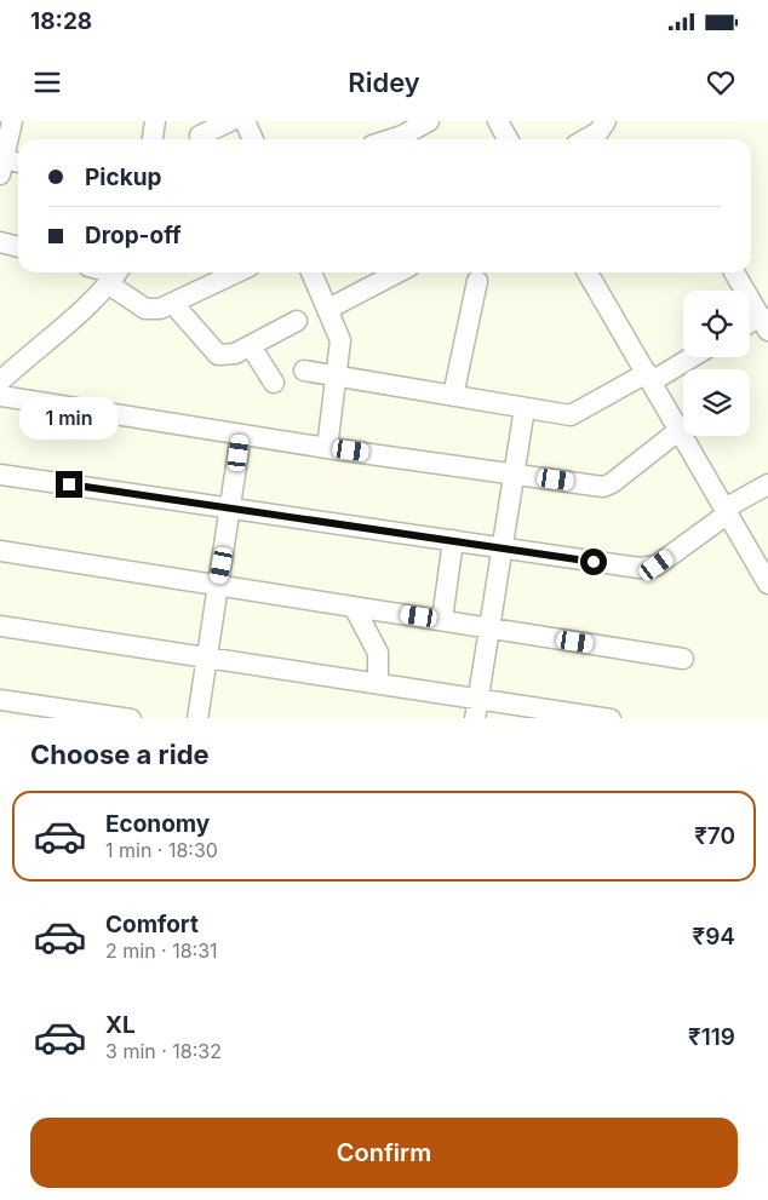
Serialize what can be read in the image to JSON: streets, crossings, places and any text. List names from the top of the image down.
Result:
{
  "page": {
    "status": "18:28",
    "header": "Ridey",
    "banner": ["Pickup", "Drop-off"],
    "bubble": "1 min",
    "heading": "Choose a ride",
    "list": [
      {
        "name": "Economy",
        "note": "1 min · 18:30",
        "value": "₹70"
      },
      {
        "name": "Comfort",
        "note": "2 min · 18:31",
        "value": "₹94"
      },
      {
        "name": "XL",
        "note": "3 min · 18:32",
        "value": "₹119"
      }
    ],
    "buttons": "Confirm"
  }
}
